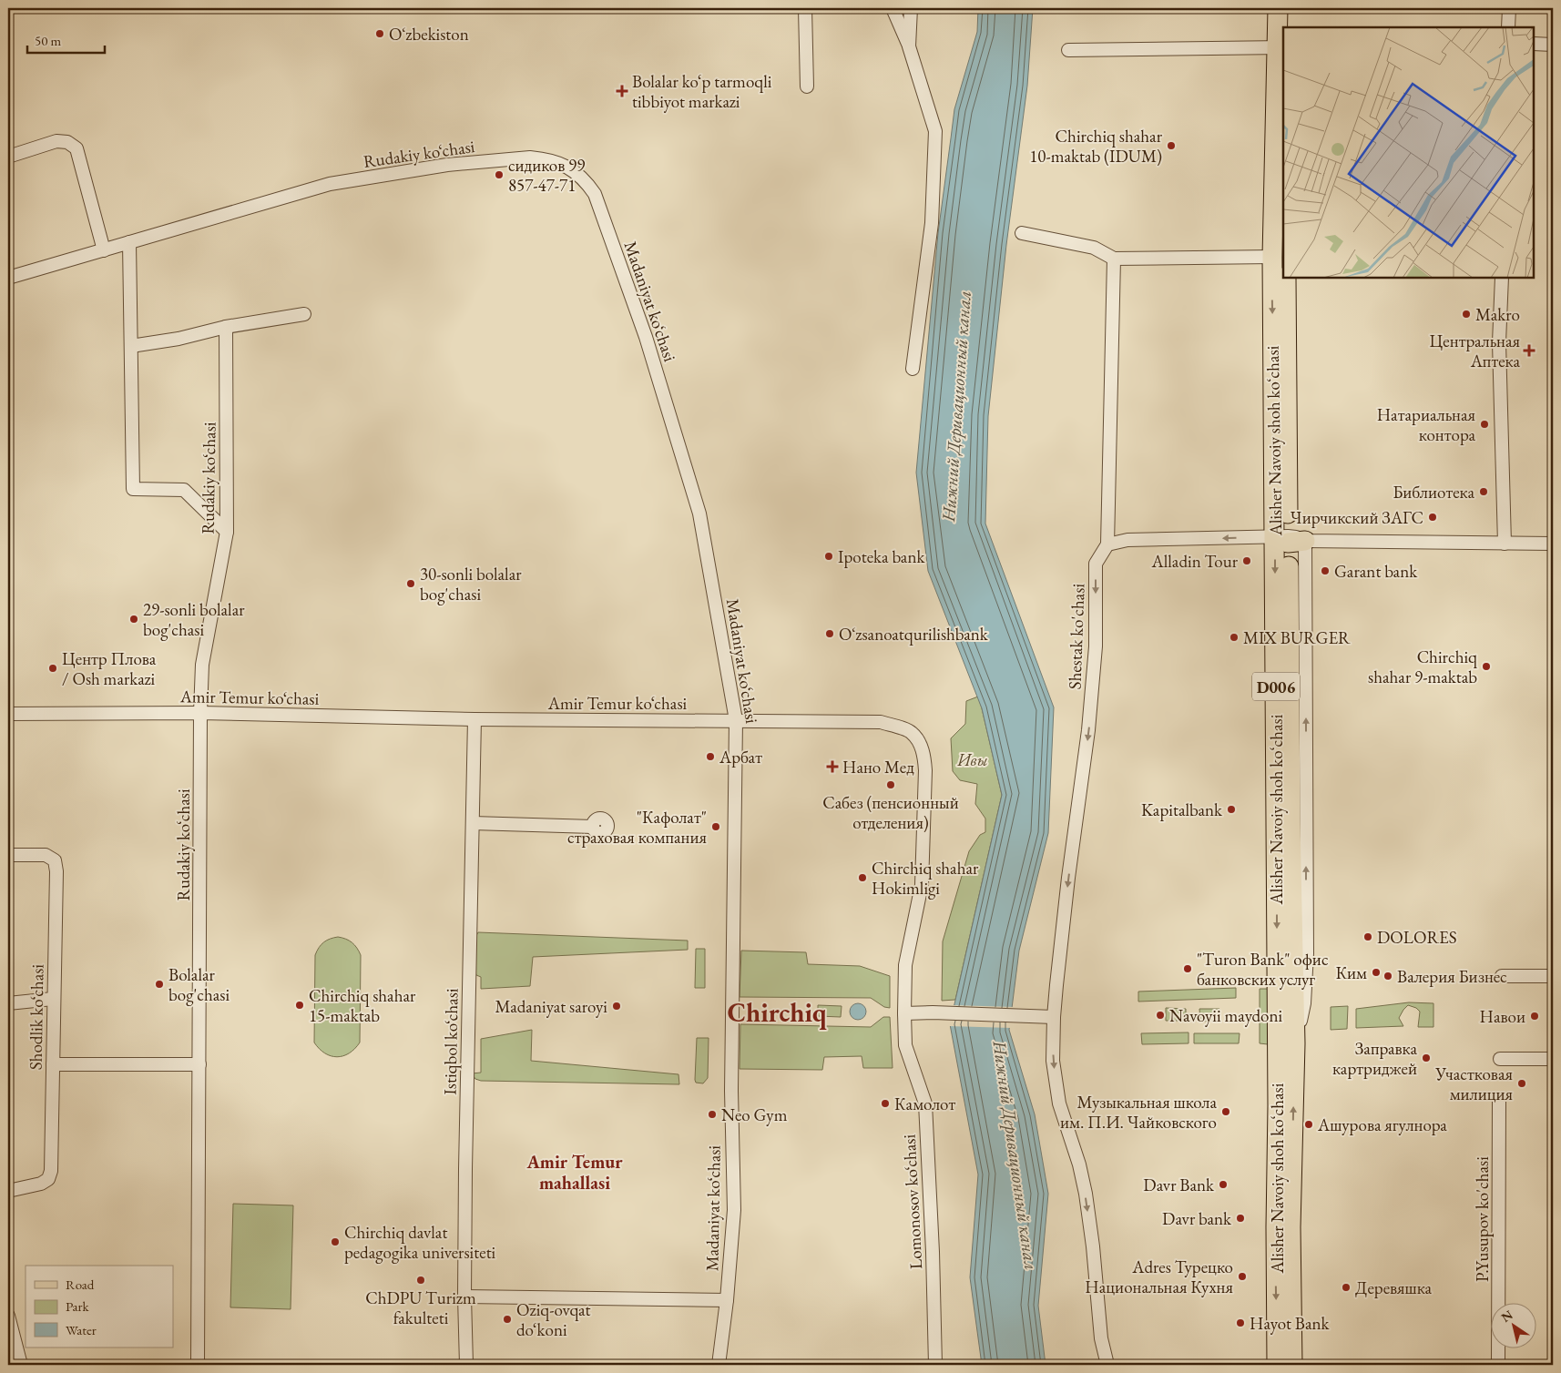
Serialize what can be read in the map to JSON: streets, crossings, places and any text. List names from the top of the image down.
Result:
{
  "streets": {
    "main road": ["Alisher Navoiy shoh koʻchasi", "D006"],
    "street": [
      "Rudakiy ko‘chasi",
      "Madaniyat ko‘chasi",
      "Shestak ko'chasi",
      "Amir Temur ko‘chasi",
      "Shodlik ko‘chasi",
      "Istiqbol ko‘chasi",
      "Lomonosov ko‘chasi",
      "P.Yusupov ko'chasi"
    ]
  },
  "crossings": [
    ["Rudakiy ko‘chasi", "Madaniyat ko‘chasi"],
    ["Rudakiy ko‘chasi", "Amir Temur ko‘chasi"],
    ["Madaniyat ko‘chasi", "Amir Temur ko‘chasi"],
    ["Amir Temur ko‘chasi", "Istiqbol ko‘chasi"],
    ["Amir Temur ko‘chasi", "Lomonosov ko‘chasi"]
  ],
  "one_way": ["Shestak ko'chasi"],
  "districts": ["Chirchiq", "Amir Temur mahallasi"],
  "water": ["Нижний Деривационный канал"],
  "parks": ["Ивы"],
  "places": {
    "other": [
      "Oʻzbekiston",
      "Chirchiq shahar 10-maktab (IDUM)",
      "сидиков 99 857-47-71",
      "Makro",
      "Натариальная контора",
      "Библиотека",
      "Чирчикский ЗАГС",
      "Ipoteka bank",
      "Alladin Tour",
      "Garant bank",
      "30-sonli bolalar bog'chasi",
      "29-sonli bolalar bog'chasi",
      "Oʻzsanoatqurilishbank",
      "MIX BURGER",
      "Chirchiq shahar 9-maktab",
      "Центр Плова / Osh markazi",
      "Арбат",
      "Сабез (пенсионный отделения)",
      "Kapitalbank",
      "\"Кафолат\" страховая компания",
      "Chirchiq shahar Hokimligi",
      "DOLORES",
      "\"Turon Bank\" офис банковских услуг",
      "Ким",
      "Валерия Бизнес",
      "Bolalar bog'chasi",
      "Chirchiq shahar 15-maktab",
      "Madaniyat saroyi",
      "Navoyii maydoni",
      "Навои",
      "Заправка картриджей",
      "Участковая милиция",
      "Камолот",
      "Музыкальная школа им. П.И. Чайковского",
      "Neo Gym",
      "Ашурова ягулнора",
      "Davr Bank",
      "Davr bank",
      "Chirchiq davlat pedagogika universiteti",
      "Adres Турецко Национальная Кухня",
      "ChDPU Turizm fakulteti",
      "Деревяшка",
      "Oziq-ovqat do‘koni",
      "Hayot Bank"
    ],
    "health": ["Bolalar ko‘p tarmoqli tibbiyot markazi", "Центральная Аптека", "Нано Мед"]
  },
  "legend": ["Road", "Park", "Water"],
  "scale_bar": "50 m",
  "north": "top left"
}
